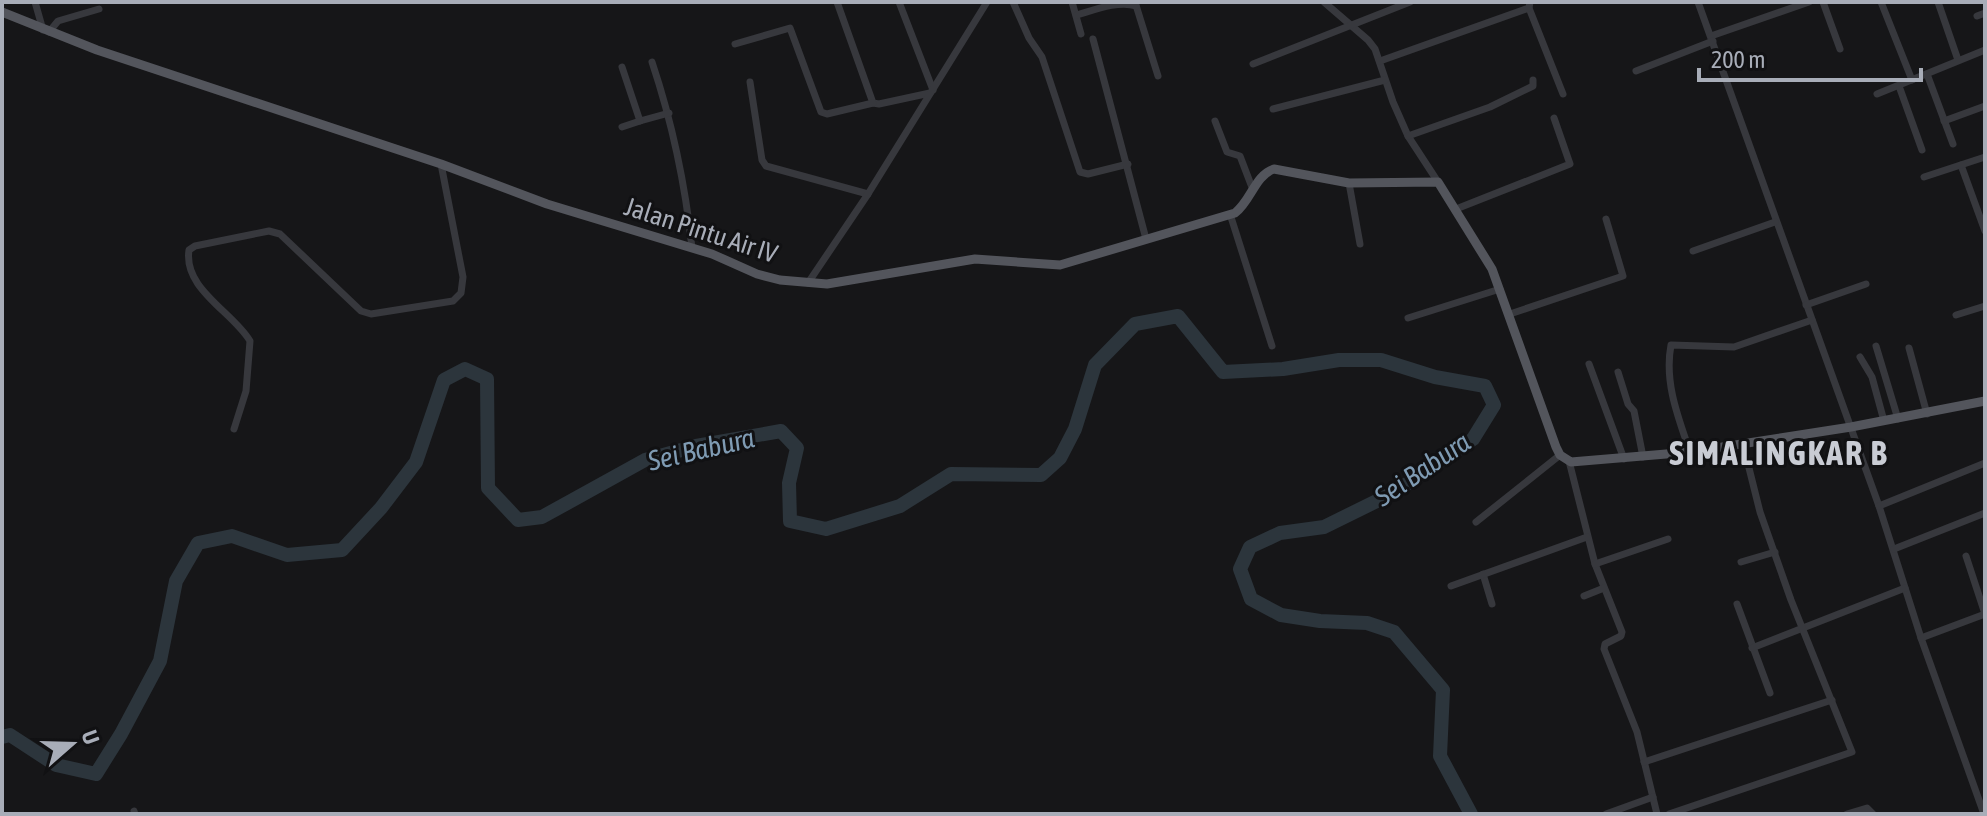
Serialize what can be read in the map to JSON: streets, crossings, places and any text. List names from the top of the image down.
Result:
{
  "streets": {
    "main road": ["Jalan Pintu Air IV"]
  },
  "districts": ["SIMALINGKAR B"],
  "water": ["Sei Babura"],
  "scale_bar": "200 m",
  "north": "right"
}
